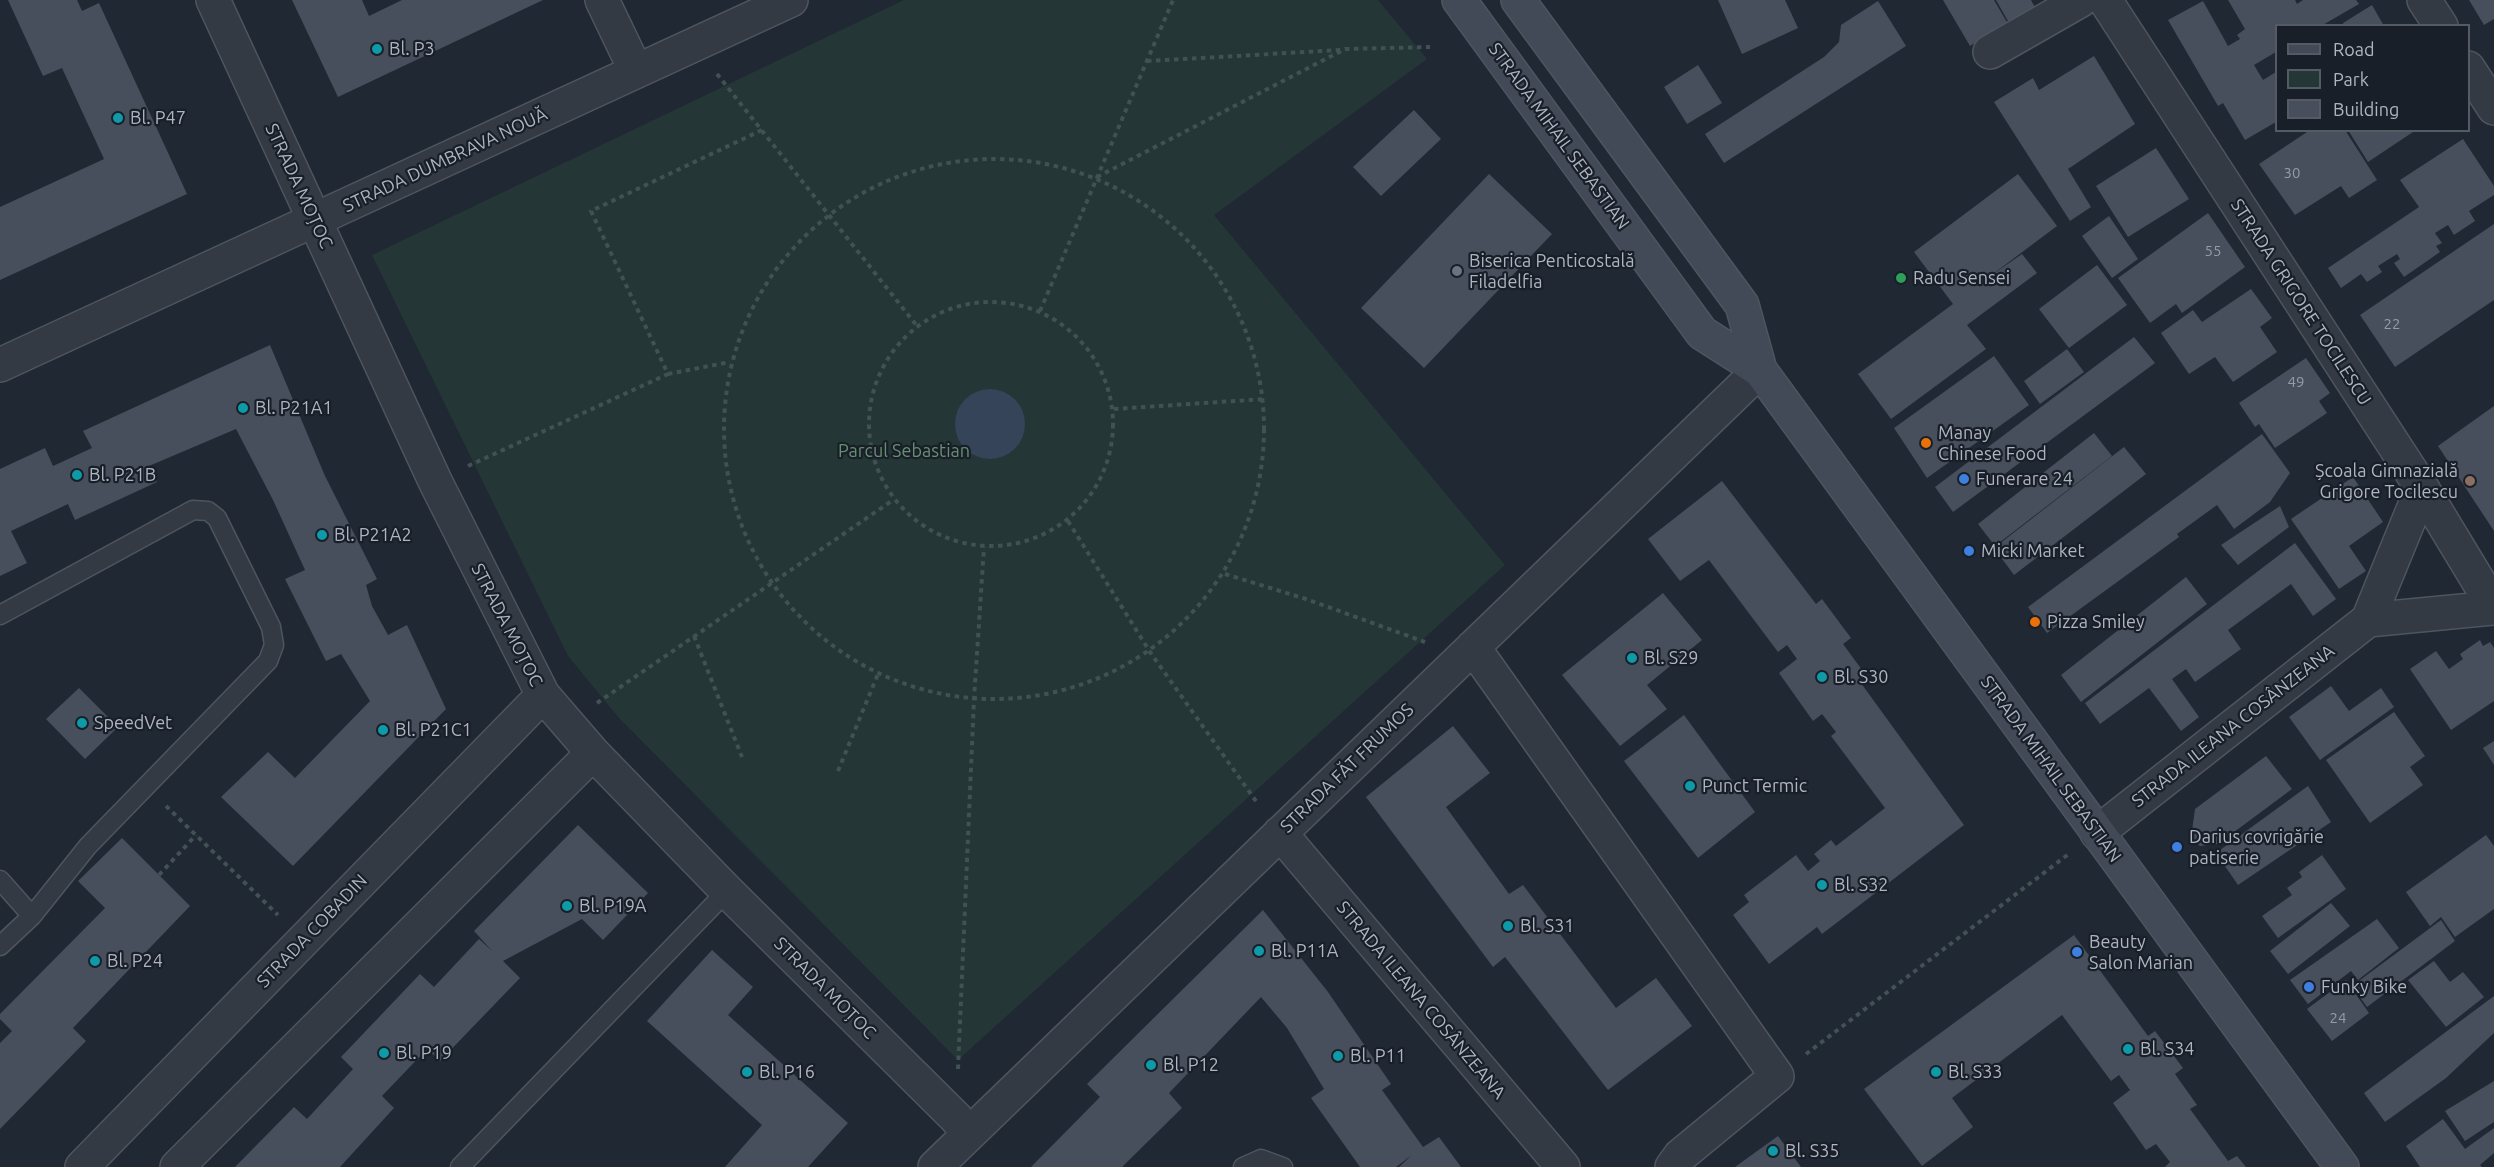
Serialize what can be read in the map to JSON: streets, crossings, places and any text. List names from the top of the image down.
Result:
{
  "streets": {
    "main road": ["STRADA MIHAIL SEBASTIAN"],
    "street": [
      "STRADA DUMBRAVA NOUĂ",
      "STRADA MOȚOC",
      "STRADA GRIGORE TOCILESCU",
      "STRADA ILEANA COSÂNZEANA",
      "STRADA FĂT FRUMOS",
      "STRADA COBADIN"
    ]
  },
  "crossings": [
    ["STRADA MIHAIL SEBASTIAN", "STRADA ILEANA COSÂNZEANA"],
    ["STRADA MIHAIL SEBASTIAN", "STRADA FĂT FRUMOS"],
    ["STRADA DUMBRAVA NOUĂ", "STRADA MOȚOC"],
    ["STRADA MOȚOC", "STRADA FĂT FRUMOS"],
    ["STRADA MOȚOC", "STRADA COBADIN"],
    ["STRADA GRIGORE TOCILESCU", "STRADA ILEANA COSÂNZEANA"],
    ["STRADA ILEANA COSÂNZEANA", "STRADA FĂT FRUMOS"]
  ],
  "parks": ["Parcul Sebastian"],
  "places": [
    "Bl. P3",
    "Bl. P47",
    "Biserica Penticostală Filadelfia",
    "Radu Sensei",
    "Bl. P21A1",
    "Manay Chinese Food",
    "Bl. P21B",
    "Funerare 24",
    "Școala Gimnazială Grigore Tocilescu",
    "Bl. P21A2",
    "Micki Market",
    "Pizza Smiley",
    "Bl. S29",
    "Bl. S30",
    "SpeedVet",
    "Bl. P21C1",
    "Punct Termic",
    "Darius covrigărie patiserie",
    "Bl. S32",
    "Bl. P19A",
    "Bl. S31",
    "Bl. P11A",
    "Beauty Salon Marian",
    "Bl. P24",
    "Funky Bike",
    "Bl. S34",
    "Bl. P19",
    "Bl. P11",
    "Bl. P12",
    "Bl. P16",
    "Bl. S33",
    "Bl. S35"
  ],
  "house_numbers": [
    "30",
    "55",
    "22",
    "49",
    "24"
  ],
  "legend": ["Road", "Park", "Building"]
}
